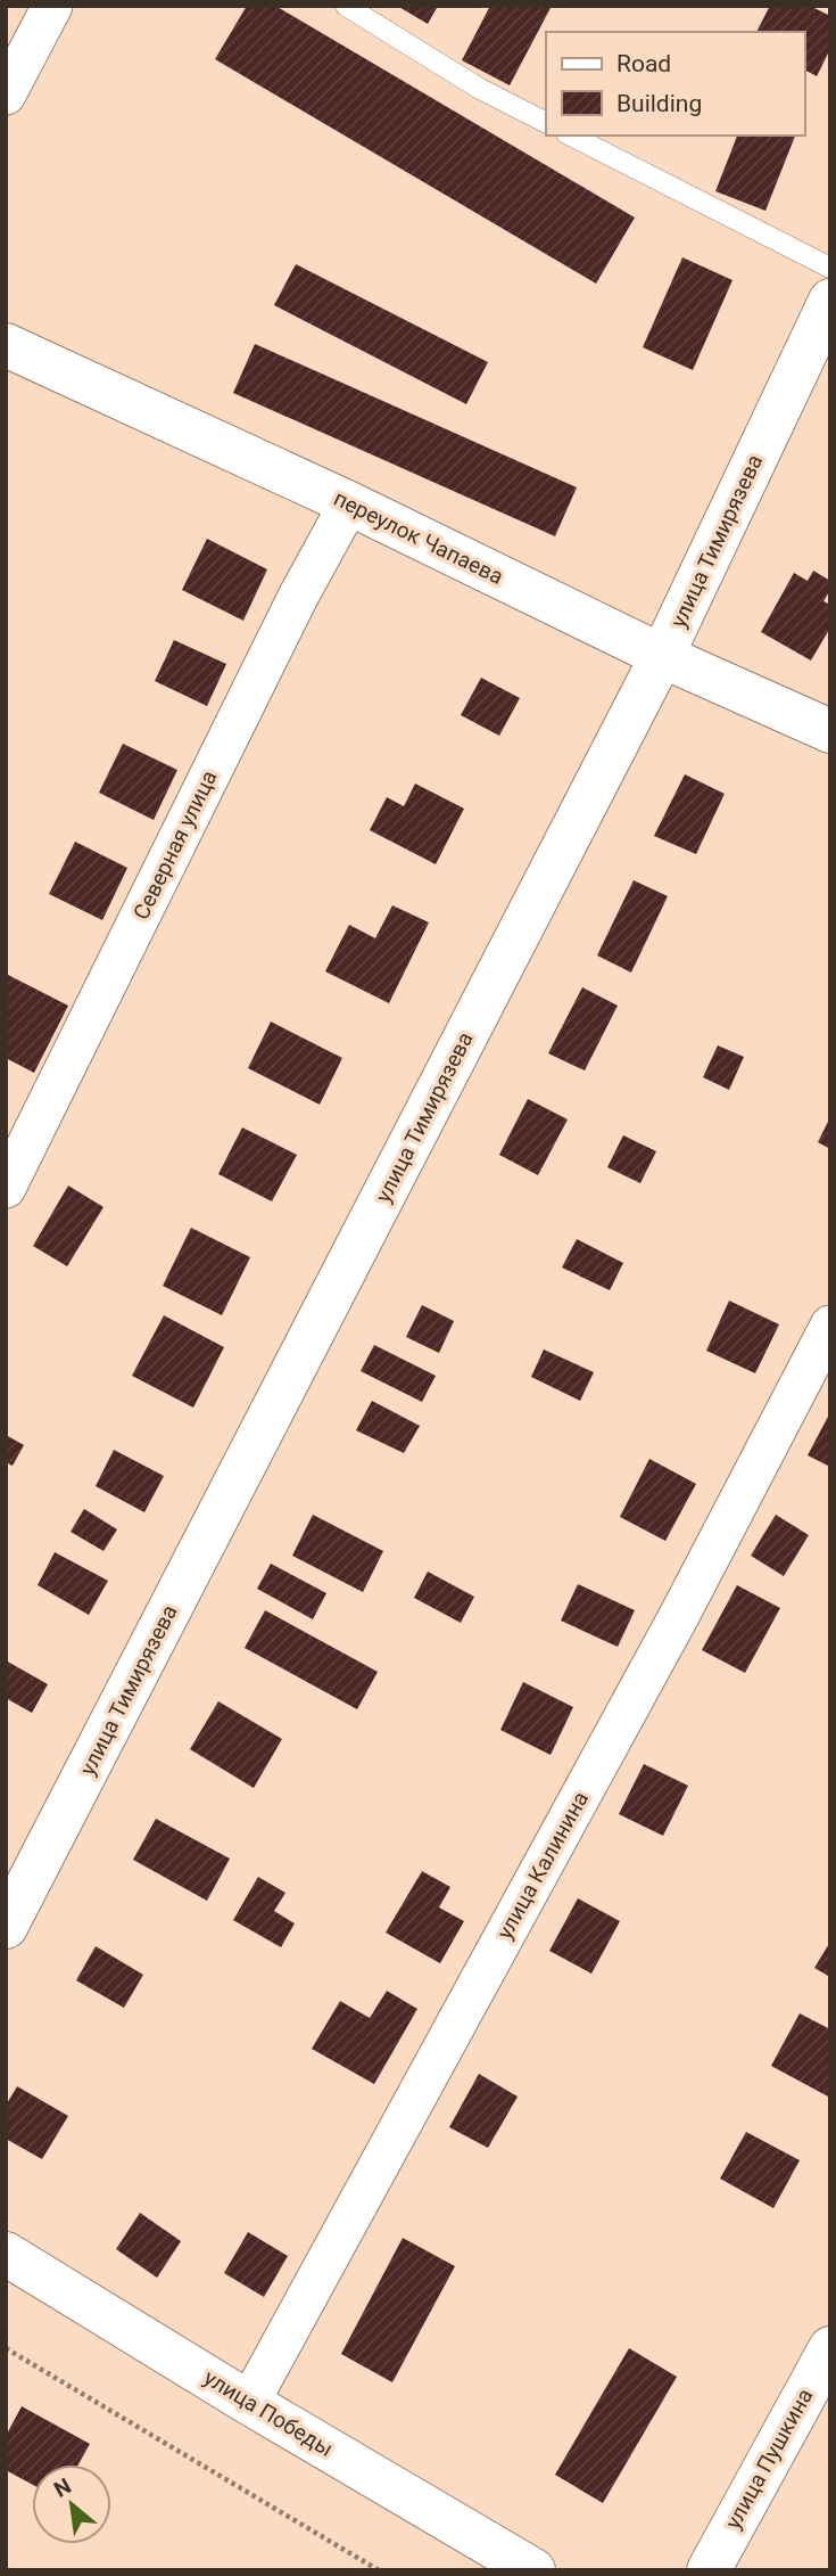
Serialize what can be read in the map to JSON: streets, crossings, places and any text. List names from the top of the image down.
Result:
{
  "streets": {
    "street": [
      "переулок Чапаева",
      "улица Тимирязева",
      "Северная улица",
      "улица Калинина",
      "улица Победы",
      "улица Пушкина"
    ]
  },
  "crossings": [
    ["переулок Чапаева", "улица Тимирязева"],
    ["переулок Чапаева", "Северная улица"],
    ["улица Калинина", "улица Победы"]
  ],
  "legend": ["Road", "Building"],
  "north": "top left"
}
